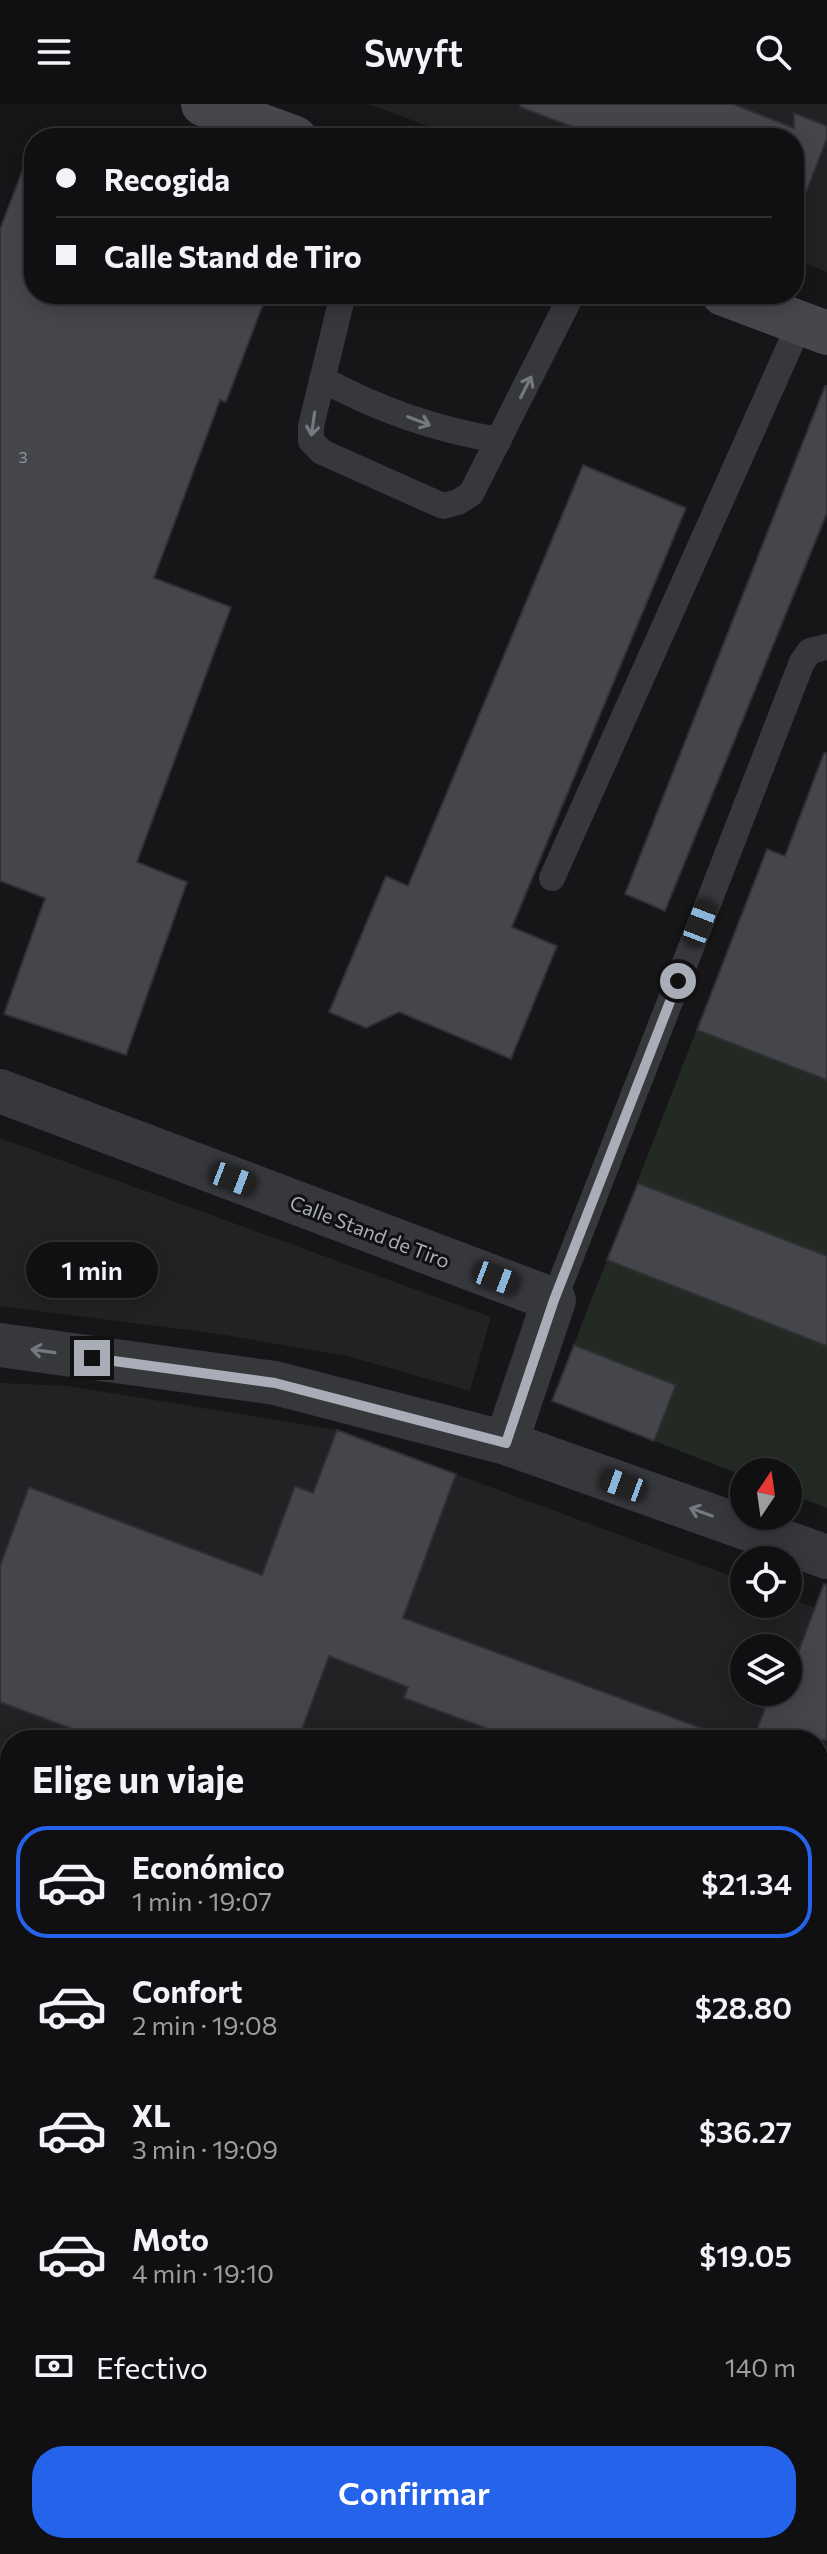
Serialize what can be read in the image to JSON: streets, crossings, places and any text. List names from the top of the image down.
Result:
{
  "streets": {
    "street": ["Calle Stand de Tiro"]
  },
  "house_numbers": ["3"],
  "north": "top",
  "page": {
    "header": "Swyft",
    "banner": ["Recogida", "Calle Stand de Tiro"],
    "bubble": "1 min",
    "heading": "Elige un viaje",
    "list": [
      {
        "name": "Económico",
        "note": "1 min · 19:07",
        "value": "$21.34"
      },
      {
        "name": "Confort",
        "note": "2 min · 19:08",
        "value": "$28.80"
      },
      {
        "name": "XL",
        "note": "3 min · 19:09",
        "value": "$36.27"
      },
      {
        "name": "Moto",
        "note": "4 min · 19:10",
        "value": "$19.05"
      }
    ],
    "pay": ["Efectivo", "140 m"],
    "buttons": "Confirmar"
  }
}
